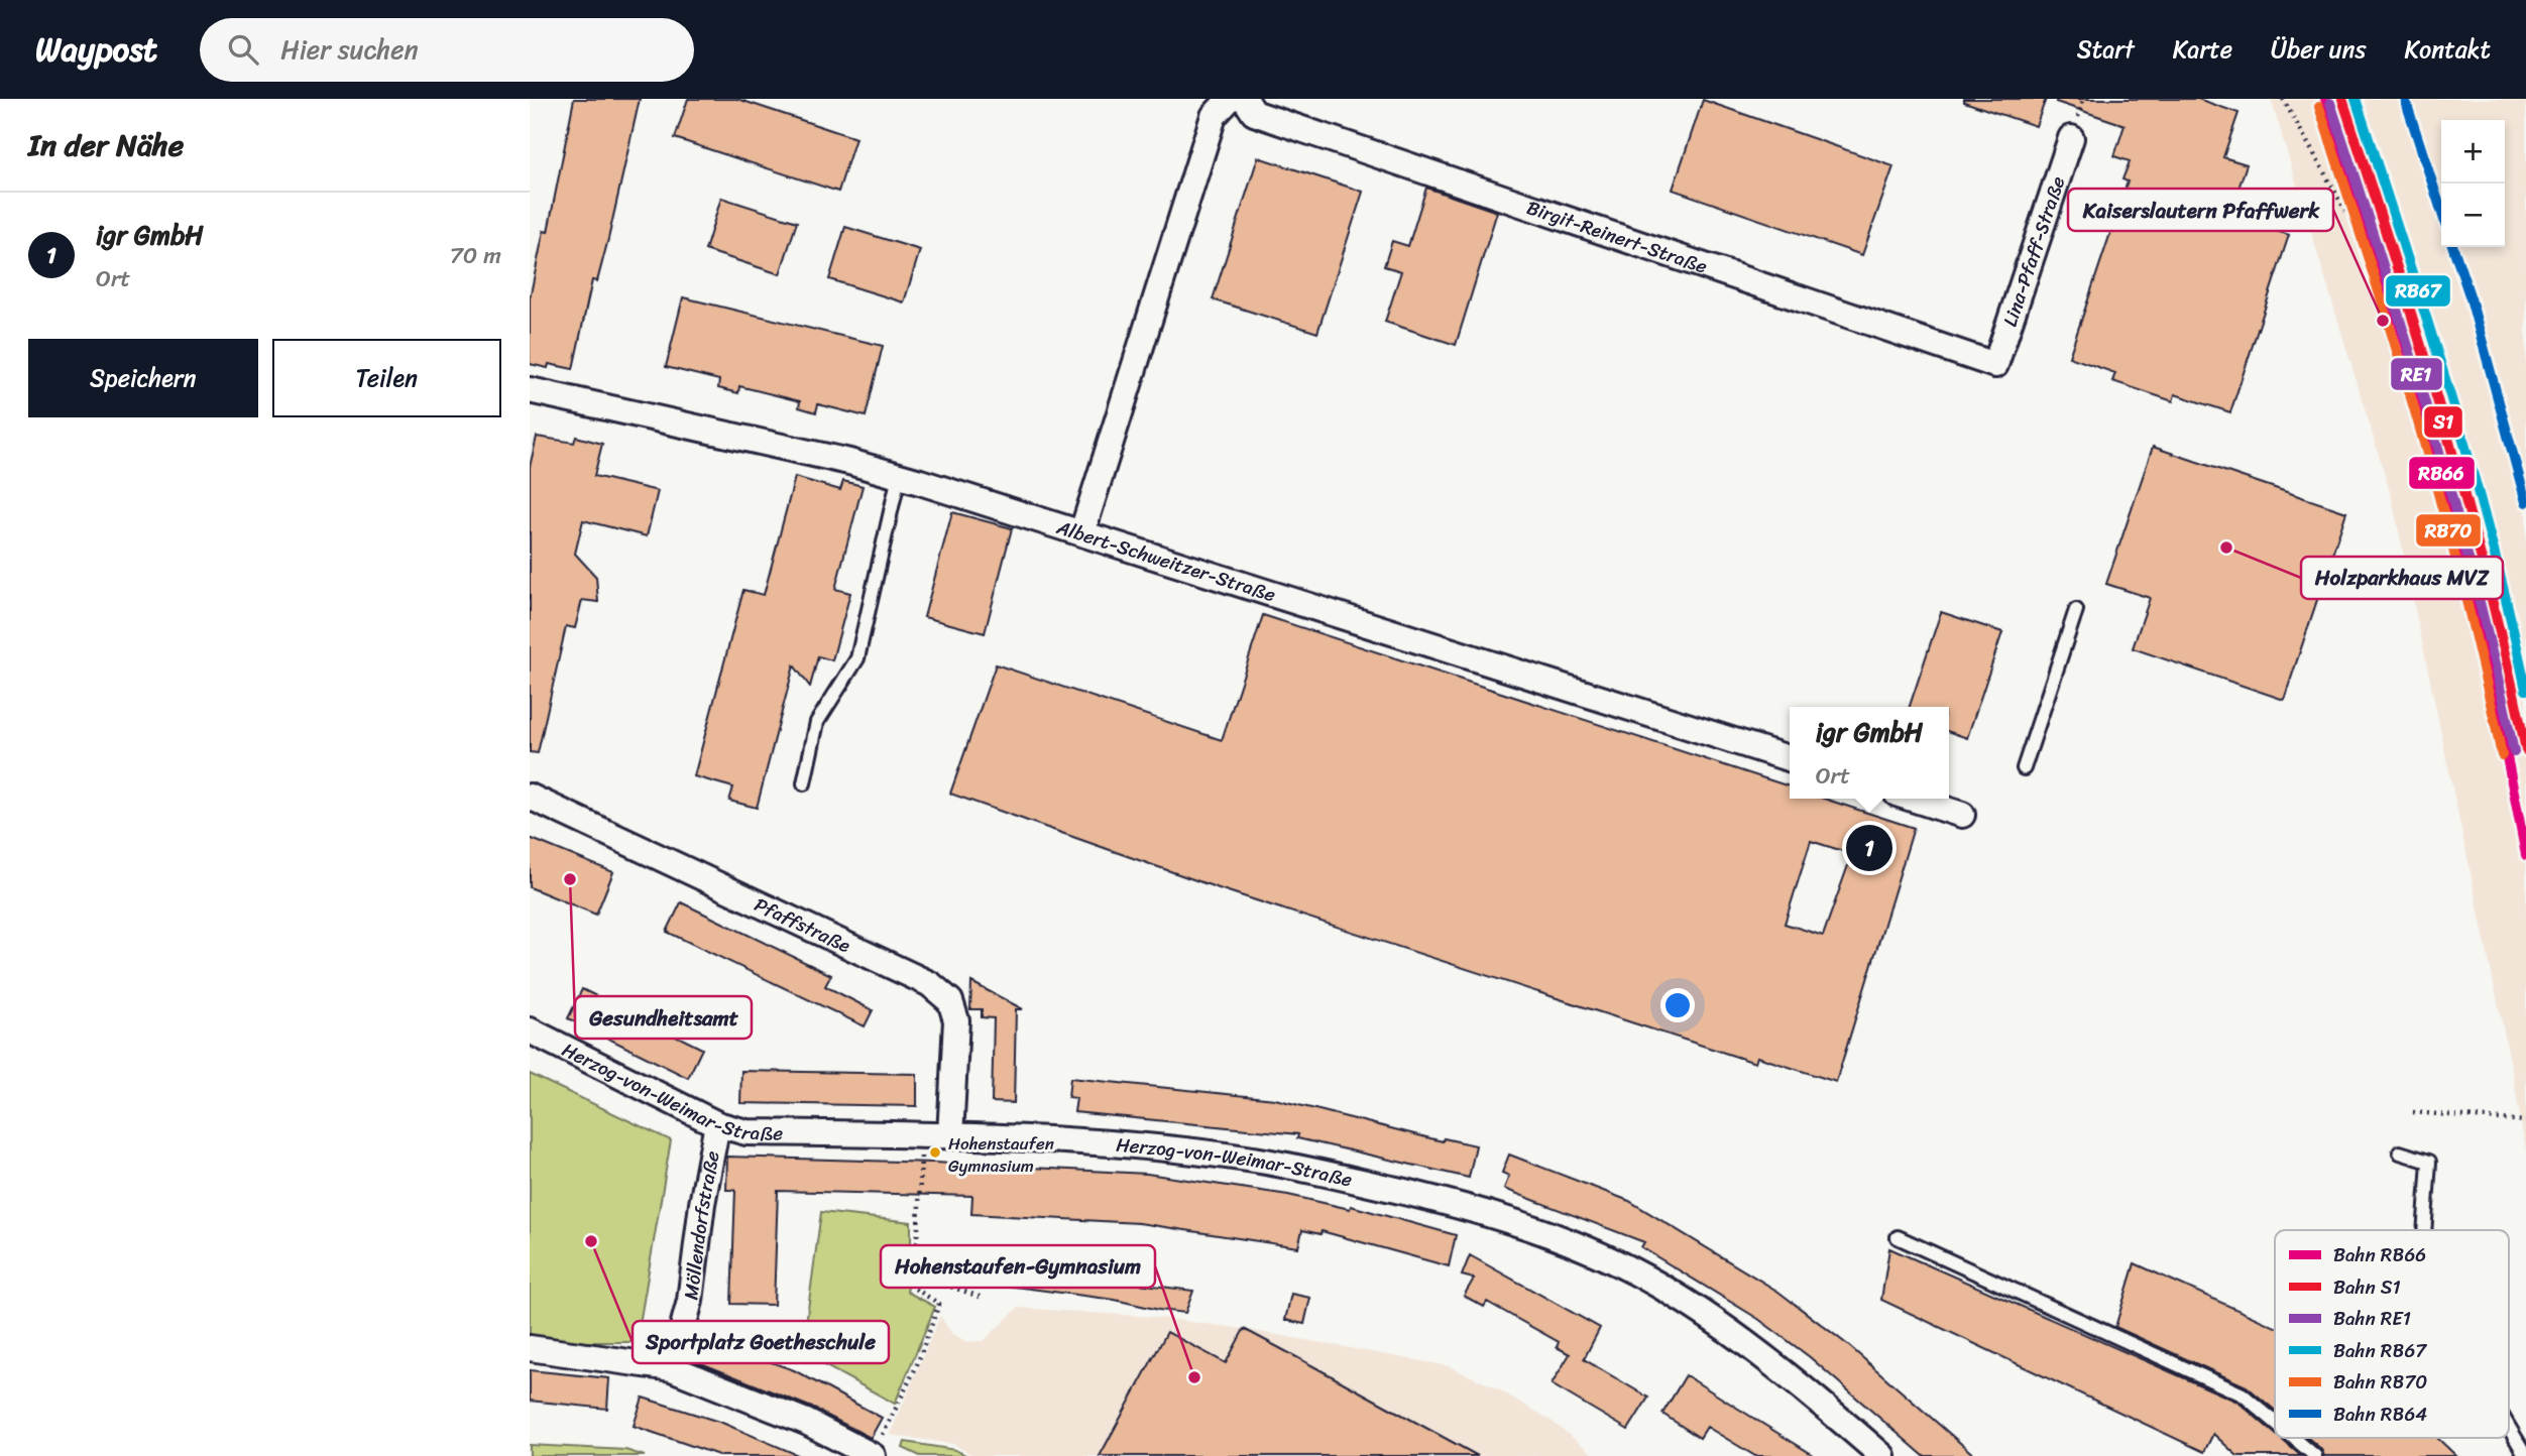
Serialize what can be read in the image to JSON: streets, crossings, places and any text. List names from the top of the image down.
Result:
{
  "streets": {
    "street": [
      "Birgit-Reinert-Straße",
      "Lina-Pfaff-Straße",
      "Albert-Schweitzer-Straße",
      "Pfaffstraße",
      "Herzog-von-Weimar-Straße",
      "Möllendorfstraße"
    ]
  },
  "crossings": [
    ["Birgit-Reinert-Straße", "Lina-Pfaff-Straße"],
    ["Pfaffstraße", "Herzog-von-Weimar-Straße"],
    ["Herzog-von-Weimar-Straße", "Möllendorfstraße"]
  ],
  "places": [
    "Kaiserslautern Pfaffwerk",
    "Holzparkhaus MVZ",
    "Gesundheitsamt",
    "Hohenstaufen Gymnasium",
    "Sportplatz Goetheschule",
    "Hohenstaufen-Gymnasium"
  ],
  "lines": [
    "rail line RB66",
    "rail line S1",
    "rail line RB67",
    "rail line RB64",
    "rail line RE1",
    "rail line RB70"
  ],
  "legend": [
    "Bahn RB66",
    "Bahn S1",
    "Bahn RE1",
    "Bahn RB67",
    "Bahn RB70",
    "Bahn RB64"
  ],
  "page": {
    "header": "Waypost",
    "search": "Hier suchen",
    "nav": [
      "Start",
      "Karte",
      "Über uns",
      "Kontakt"
    ],
    "heading": "In der Nähe",
    "map_buttons": ["+", "−"],
    "list": [
      {
        "mark": "1",
        "name": "igr GmbH",
        "note": "Ort",
        "value": "70 m"
      }
    ],
    "buttons": ["Speichern", "Teilen"],
    "popup": ["igr GmbH", "Ort"],
    "pins": "1"
  }
}
